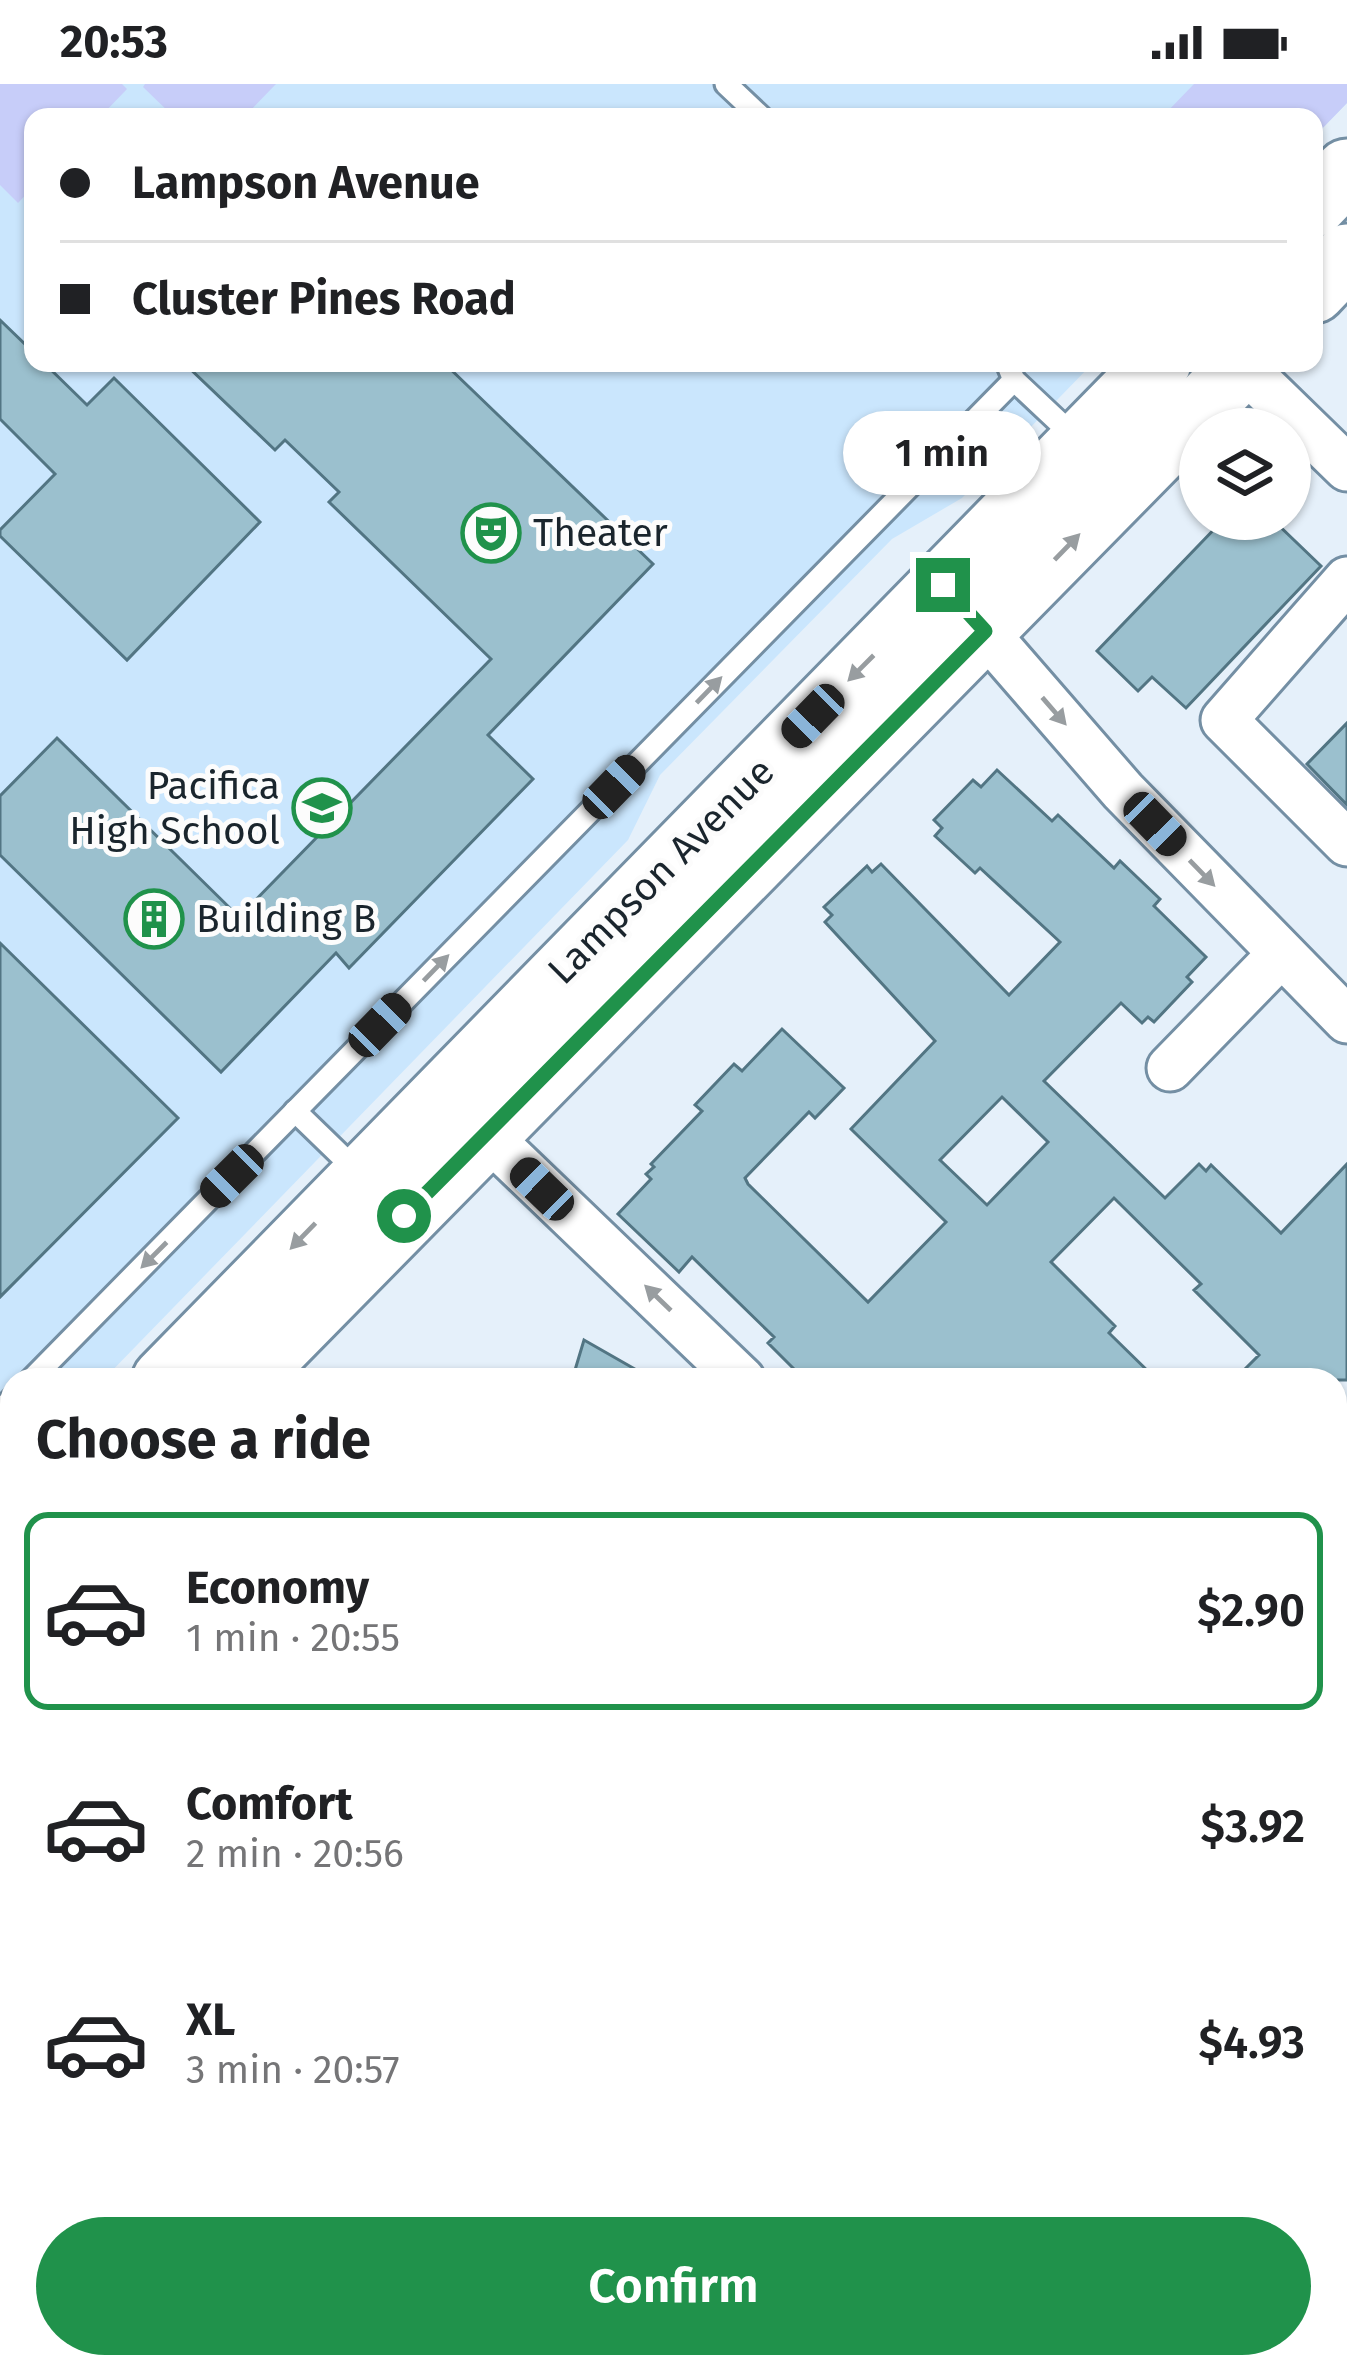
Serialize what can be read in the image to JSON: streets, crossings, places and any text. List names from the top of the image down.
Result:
{
  "streets": {
    "main road": ["Lampson Avenue"]
  },
  "places": {
    "theatre": ["Theater"],
    "school or university": ["Pacifica High School"],
    "building": ["Building B"]
  },
  "page": {
    "status": "20:53",
    "banner": ["Lampson Avenue", "Cluster Pines Road"],
    "bubble": "1 min",
    "heading": "Choose a ride",
    "list": [
      {
        "name": "Economy",
        "note": "1 min · 20:55",
        "value": "$2.90"
      },
      {
        "name": "Comfort",
        "note": "2 min · 20:56",
        "value": "$3.92"
      },
      {
        "name": "XL",
        "note": "3 min · 20:57",
        "value": "$4.93"
      }
    ],
    "buttons": "Confirm"
  }
}
